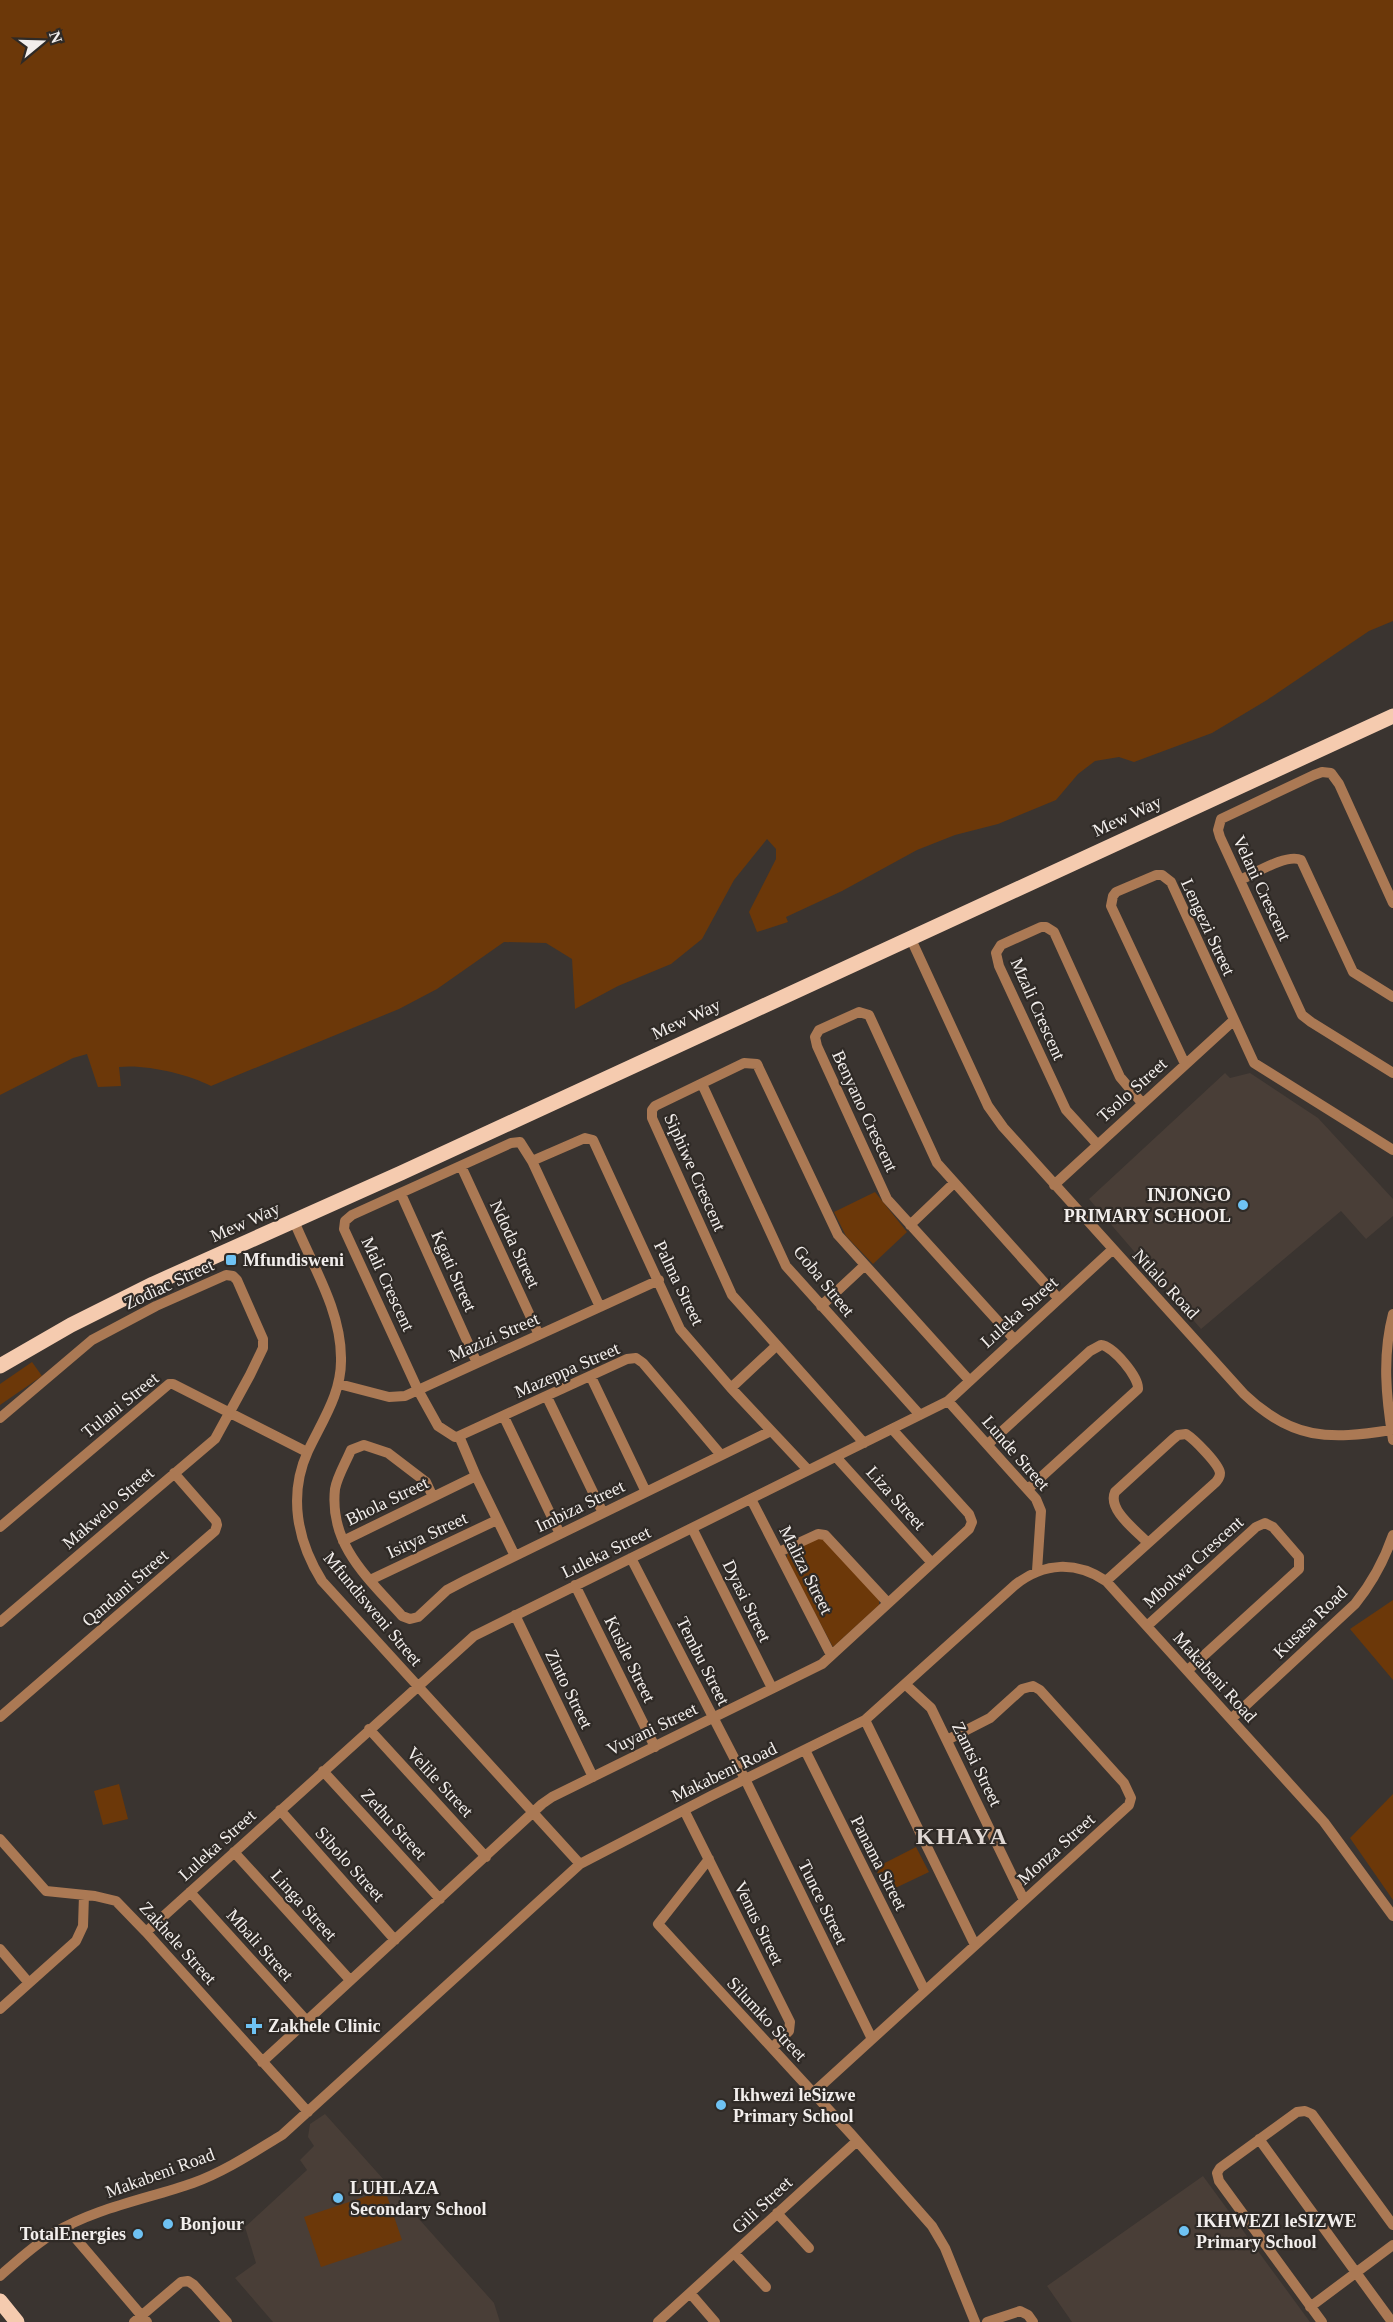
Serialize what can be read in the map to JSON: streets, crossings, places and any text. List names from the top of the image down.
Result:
{
  "streets": {
    "main road": ["Mew Way"],
    "street": [
      "Velani Crescent",
      "Lengezi Street",
      "Mzali Crescent",
      "Tsolo Street",
      "Benyano Crescent",
      "Siphiwe Crescent",
      "Ndoda Street",
      "Kgati Street",
      "Goba Street",
      "Palma Street",
      "Zodiac Street",
      "Mali Crescent",
      "Ntlalo Road",
      "Luleka Street",
      "Mazizi Street",
      "Mazeppa Street",
      "Tulani Street",
      "Lunde Street",
      "Liza Street",
      "Bhola Street",
      "Imbiza Street",
      "Makwelo Street",
      "Isitya Street",
      "Mbolwa Crescent",
      "Maliza Street",
      "Qandani Street",
      "Dyasi Street",
      "Mfundisweni Street",
      "Kusasa Road",
      "Kusile Street",
      "Tembu Street",
      "Makabeni Road",
      "Zinto Street",
      "Vuyani Street",
      "Zantsi Street",
      "Velile Street",
      "Zethu Street",
      "Monza Street",
      "Panama Street",
      "Sibolo Street",
      "Tunce Street",
      "Linga Street",
      "Venus Street",
      "Zakhele Street",
      "Mbali Street",
      "Silumko Street",
      "Gili Street"
    ]
  },
  "crossings": [
    ["Mew Way", "Ntlalo Road"],
    ["Mew Way", "Mfundisweni Street"],
    ["Lengezi Street", "Tsolo Street"],
    ["Mzali Crescent", "Tsolo Street"],
    ["Tsolo Street", "Ntlalo Road"],
    ["Benyano Crescent", "Luleka Street"],
    ["Siphiwe Crescent", "Goba Street"],
    ["Siphiwe Crescent", "Luleka Street"],
    ["Ndoda Street", "Mali Crescent"],
    ["Ndoda Street", "Mazizi Street"],
    ["Kgati Street", "Mali Crescent"],
    ["Kgati Street", "Mazizi Street"],
    ["Goba Street", "Luleka Street"],
    ["Palma Street", "Mali Crescent"],
    ["Palma Street", "Luleka Street"],
    ["Palma Street", "Mazizi Street"],
    ["Palma Street", "Imbiza Street"],
    ["Zodiac Street", "Tulani Street"],
    ["Zodiac Street", "Makwelo Street"],
    ["Mali Crescent", "Mazizi Street"],
    ["Mali Crescent", "Mazeppa Street"],
    ["Ntlalo Road", "Luleka Street"],
    ["Luleka Street", "Lunde Street"],
    ["Luleka Street", "Liza Street"],
    ["Luleka Street", "Maliza Street"],
    ["Luleka Street", "Dyasi Street"],
    ["Luleka Street", "Mfundisweni Street"],
    ["Luleka Street", "Kusile Street"],
    ["Luleka Street", "Tembu Street"],
    ["Luleka Street", "Zinto Street"],
    ["Luleka Street", "Vuyani Street"],
    ["Luleka Street", "Velile Street"],
    ["Luleka Street", "Zethu Street"],
    ["Luleka Street", "Sibolo Street"],
    ["Luleka Street", "Linga Street"],
    ["Luleka Street", "Zakhele Street"],
    ["Luleka Street", "Mbali Street"],
    ["Mazizi Street", "Mfundisweni Street"],
    ["Mazeppa Street", "Imbiza Street"],
    ["Tulani Street", "Makwelo Street"],
    ["Tulani Street", "Mfundisweni Street"],
    ["Lunde Street", "Makabeni Road"],
    ["Liza Street", "Vuyani Street"],
    ["Bhola Street", "Imbiza Street"],
    ["Bhola Street", "Isitya Street"],
    ["Makwelo Street", "Qandani Street"],
    ["Mbolwa Crescent", "Makabeni Road"],
    ["Maliza Street", "Vuyani Street"],
    ["Dyasi Street", "Vuyani Street"],
    ["Mfundisweni Street", "Makabeni Road"],
    ["Mfundisweni Street", "Vuyani Street"],
    ["Kusasa Road", "Makabeni Road"],
    ["Kusile Street", "Vuyani Street"],
    ["Tembu Street", "Makabeni Road"],
    ["Tembu Street", "Vuyani Street"],
    ["Tembu Street", "Tunce Street"],
    ["Makabeni Road", "Zantsi Street"],
    ["Makabeni Road", "Panama Street"],
    ["Makabeni Road", "Tunce Street"],
    ["Makabeni Road", "Venus Street"],
    ["Makabeni Road", "Zakhele Street"],
    ["Zinto Street", "Vuyani Street"],
    ["Vuyani Street", "Velile Street"],
    ["Vuyani Street", "Zethu Street"],
    ["Vuyani Street", "Sibolo Street"],
    ["Vuyani Street", "Linga Street"],
    ["Vuyani Street", "Zakhele Street"],
    ["Vuyani Street", "Mbali Street"],
    ["Zantsi Street", "Monza Street"],
    ["Monza Street", "Panama Street"],
    ["Monza Street", "Tunce Street"],
    ["Monza Street", "Silumko Street"],
    ["Venus Street", "Silumko Street"],
    ["Silumko Street", "Gili Street"]
  ],
  "districts": ["KHAYA"],
  "places": {
    "other": [
      "INJONGO PRIMARY SCHOOL",
      "Ikhwezi leSizwe Primary School",
      "LUHLAZA Secondary School",
      "Bonjour",
      "IKHWEZI leSIZWE Primary School",
      "TotalEnergies"
    ],
    "transit": ["Mfundisweni"],
    "health": ["Zakhele Clinic"]
  },
  "north": "right"
}
